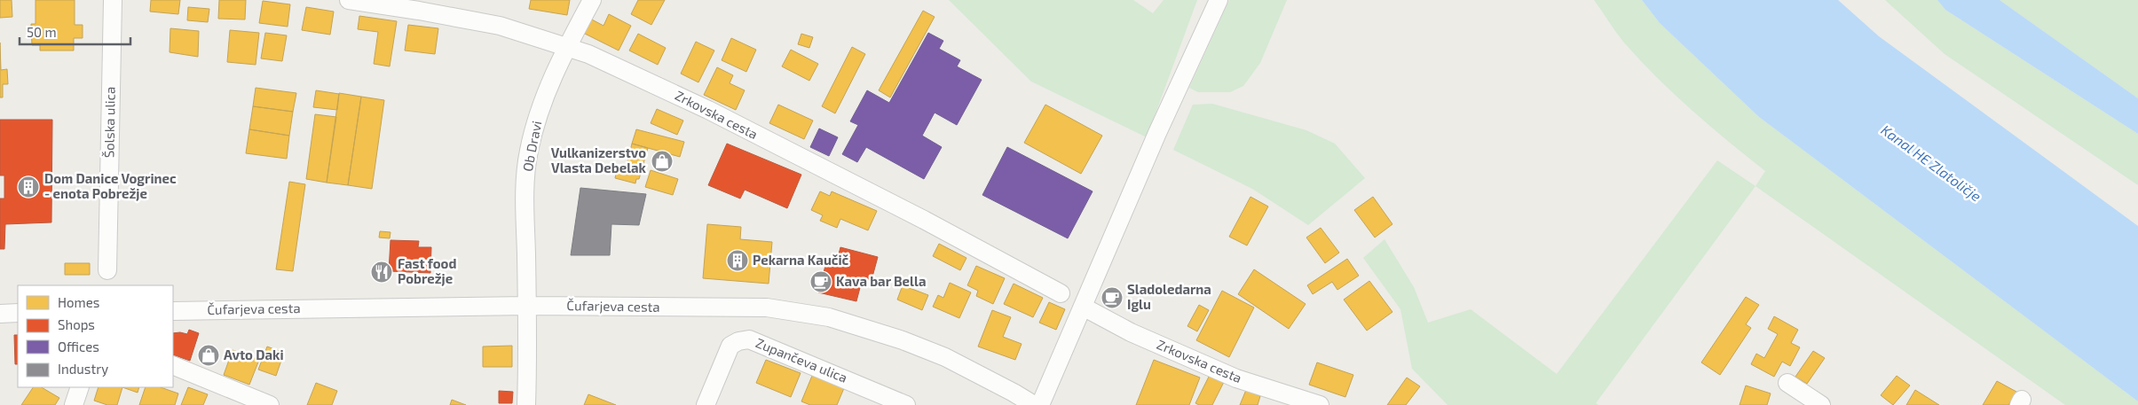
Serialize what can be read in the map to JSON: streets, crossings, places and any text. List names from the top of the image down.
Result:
{
  "streets": {
    "street": [
      "Zrkovska cesta",
      "Šolska ulica",
      "Ob Dravi",
      "Čufarjeva cesta",
      "Zupančeva ulica"
    ]
  },
  "crossings": [
    ["Zrkovska cesta", "Ob Dravi"],
    ["Ob Dravi", "Čufarjeva cesta"]
  ],
  "water": ["Kanal HE Zlatoličje"],
  "places": {
    "shop": ["Vulkanizerstvo Vlasta Debelak", "Avto Daki"],
    "building": ["Dom Danice Vogrinec - enota Pobrežje", "Pekarna Kaučič"],
    "restaurant": ["Fast food Pobrežje"],
    "cafe": ["Kava bar Bella", "Sladoledarna Iglu"]
  },
  "legend": [
    "Homes",
    "Shops",
    "Offices",
    "Industry"
  ],
  "scale_bar": "50 m"
}
